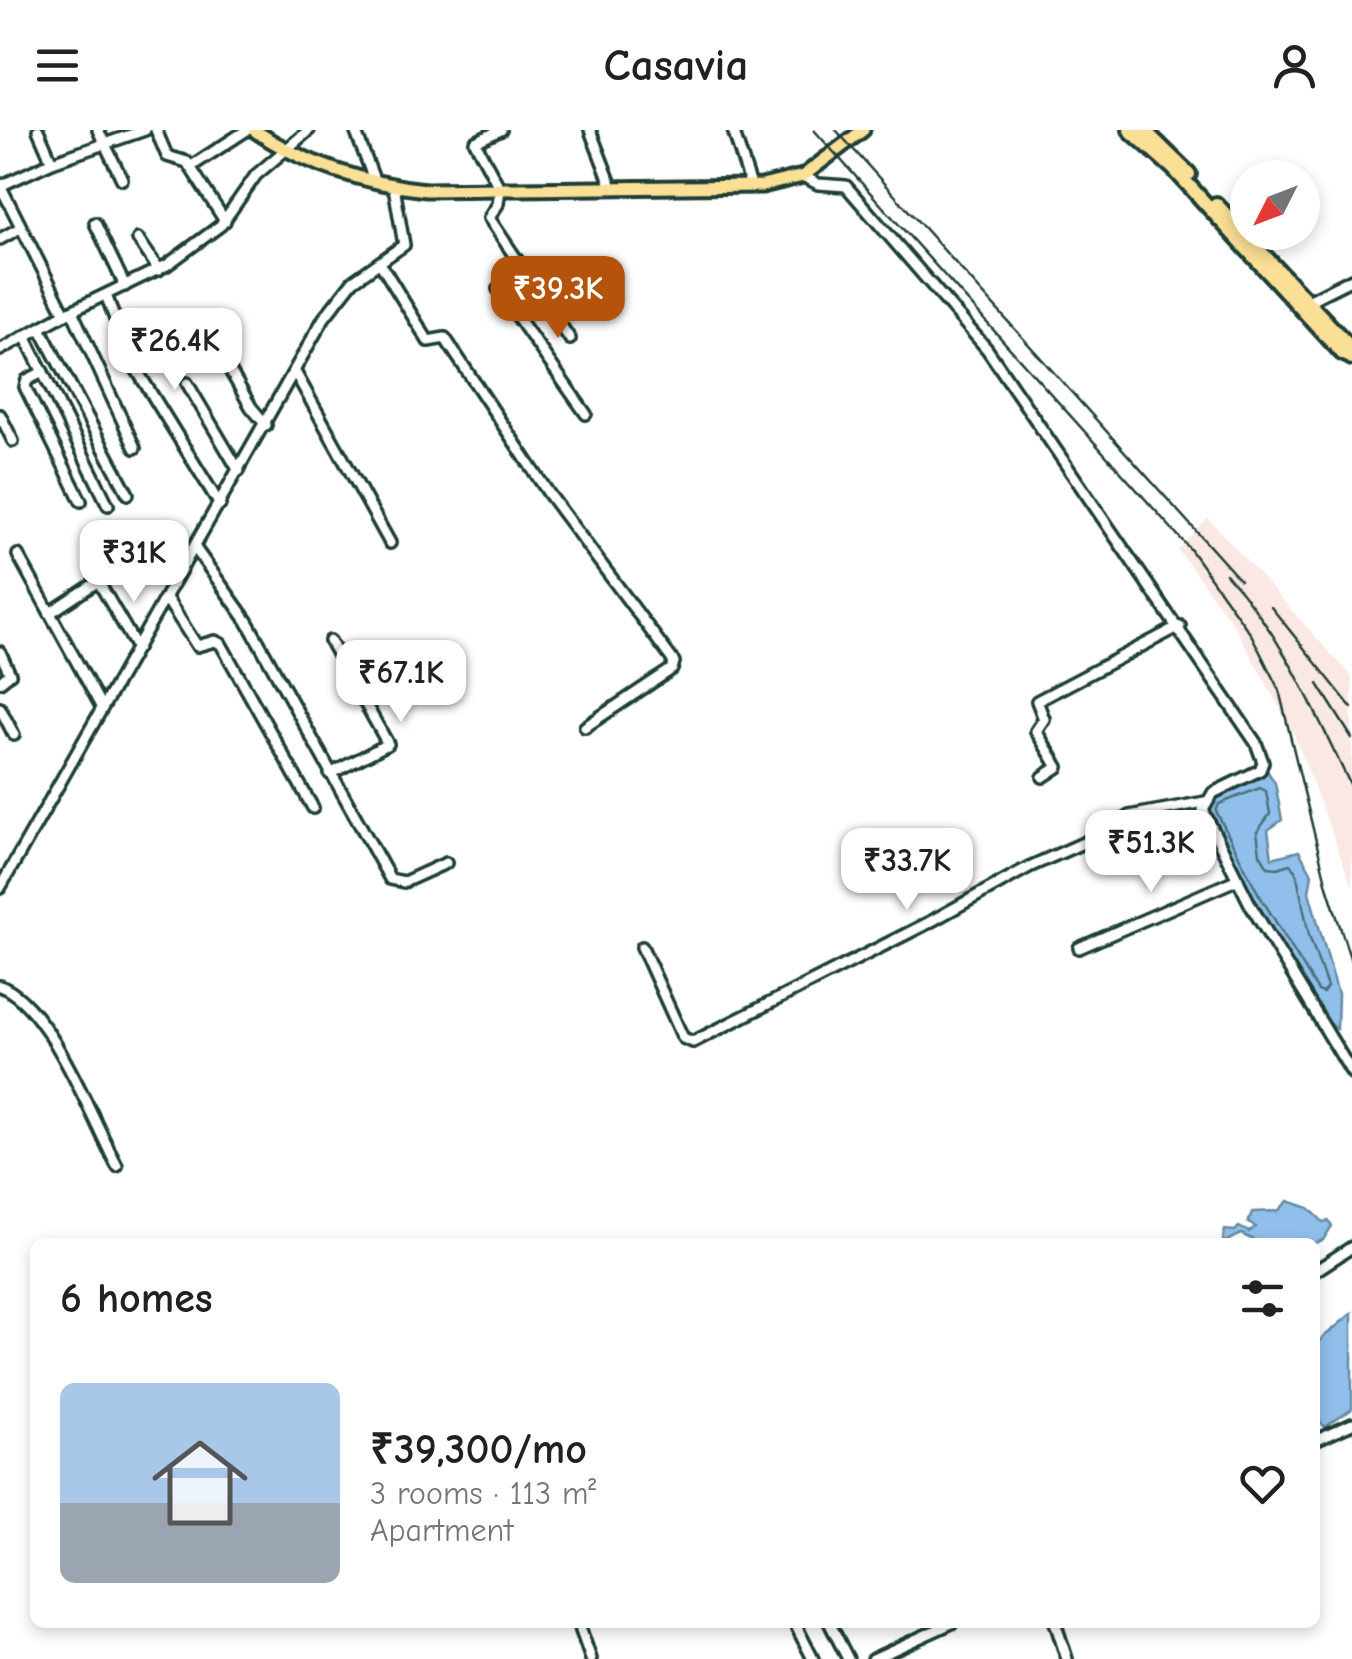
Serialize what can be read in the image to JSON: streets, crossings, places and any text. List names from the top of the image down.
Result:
{
  "north": "bottom left",
  "page": {
    "header": "Casavia",
    "price": [
      "₹39.3K",
      "₹26.4K",
      "₹31K",
      "₹67.1K",
      "₹51.3K",
      "₹33.7K"
    ],
    "heading": "6 homes",
    "list": [
      {
        "name": "₹39,300/mo",
        "note": "3 rooms · 113 m² · Apartment"
      }
    ]
  }
}
